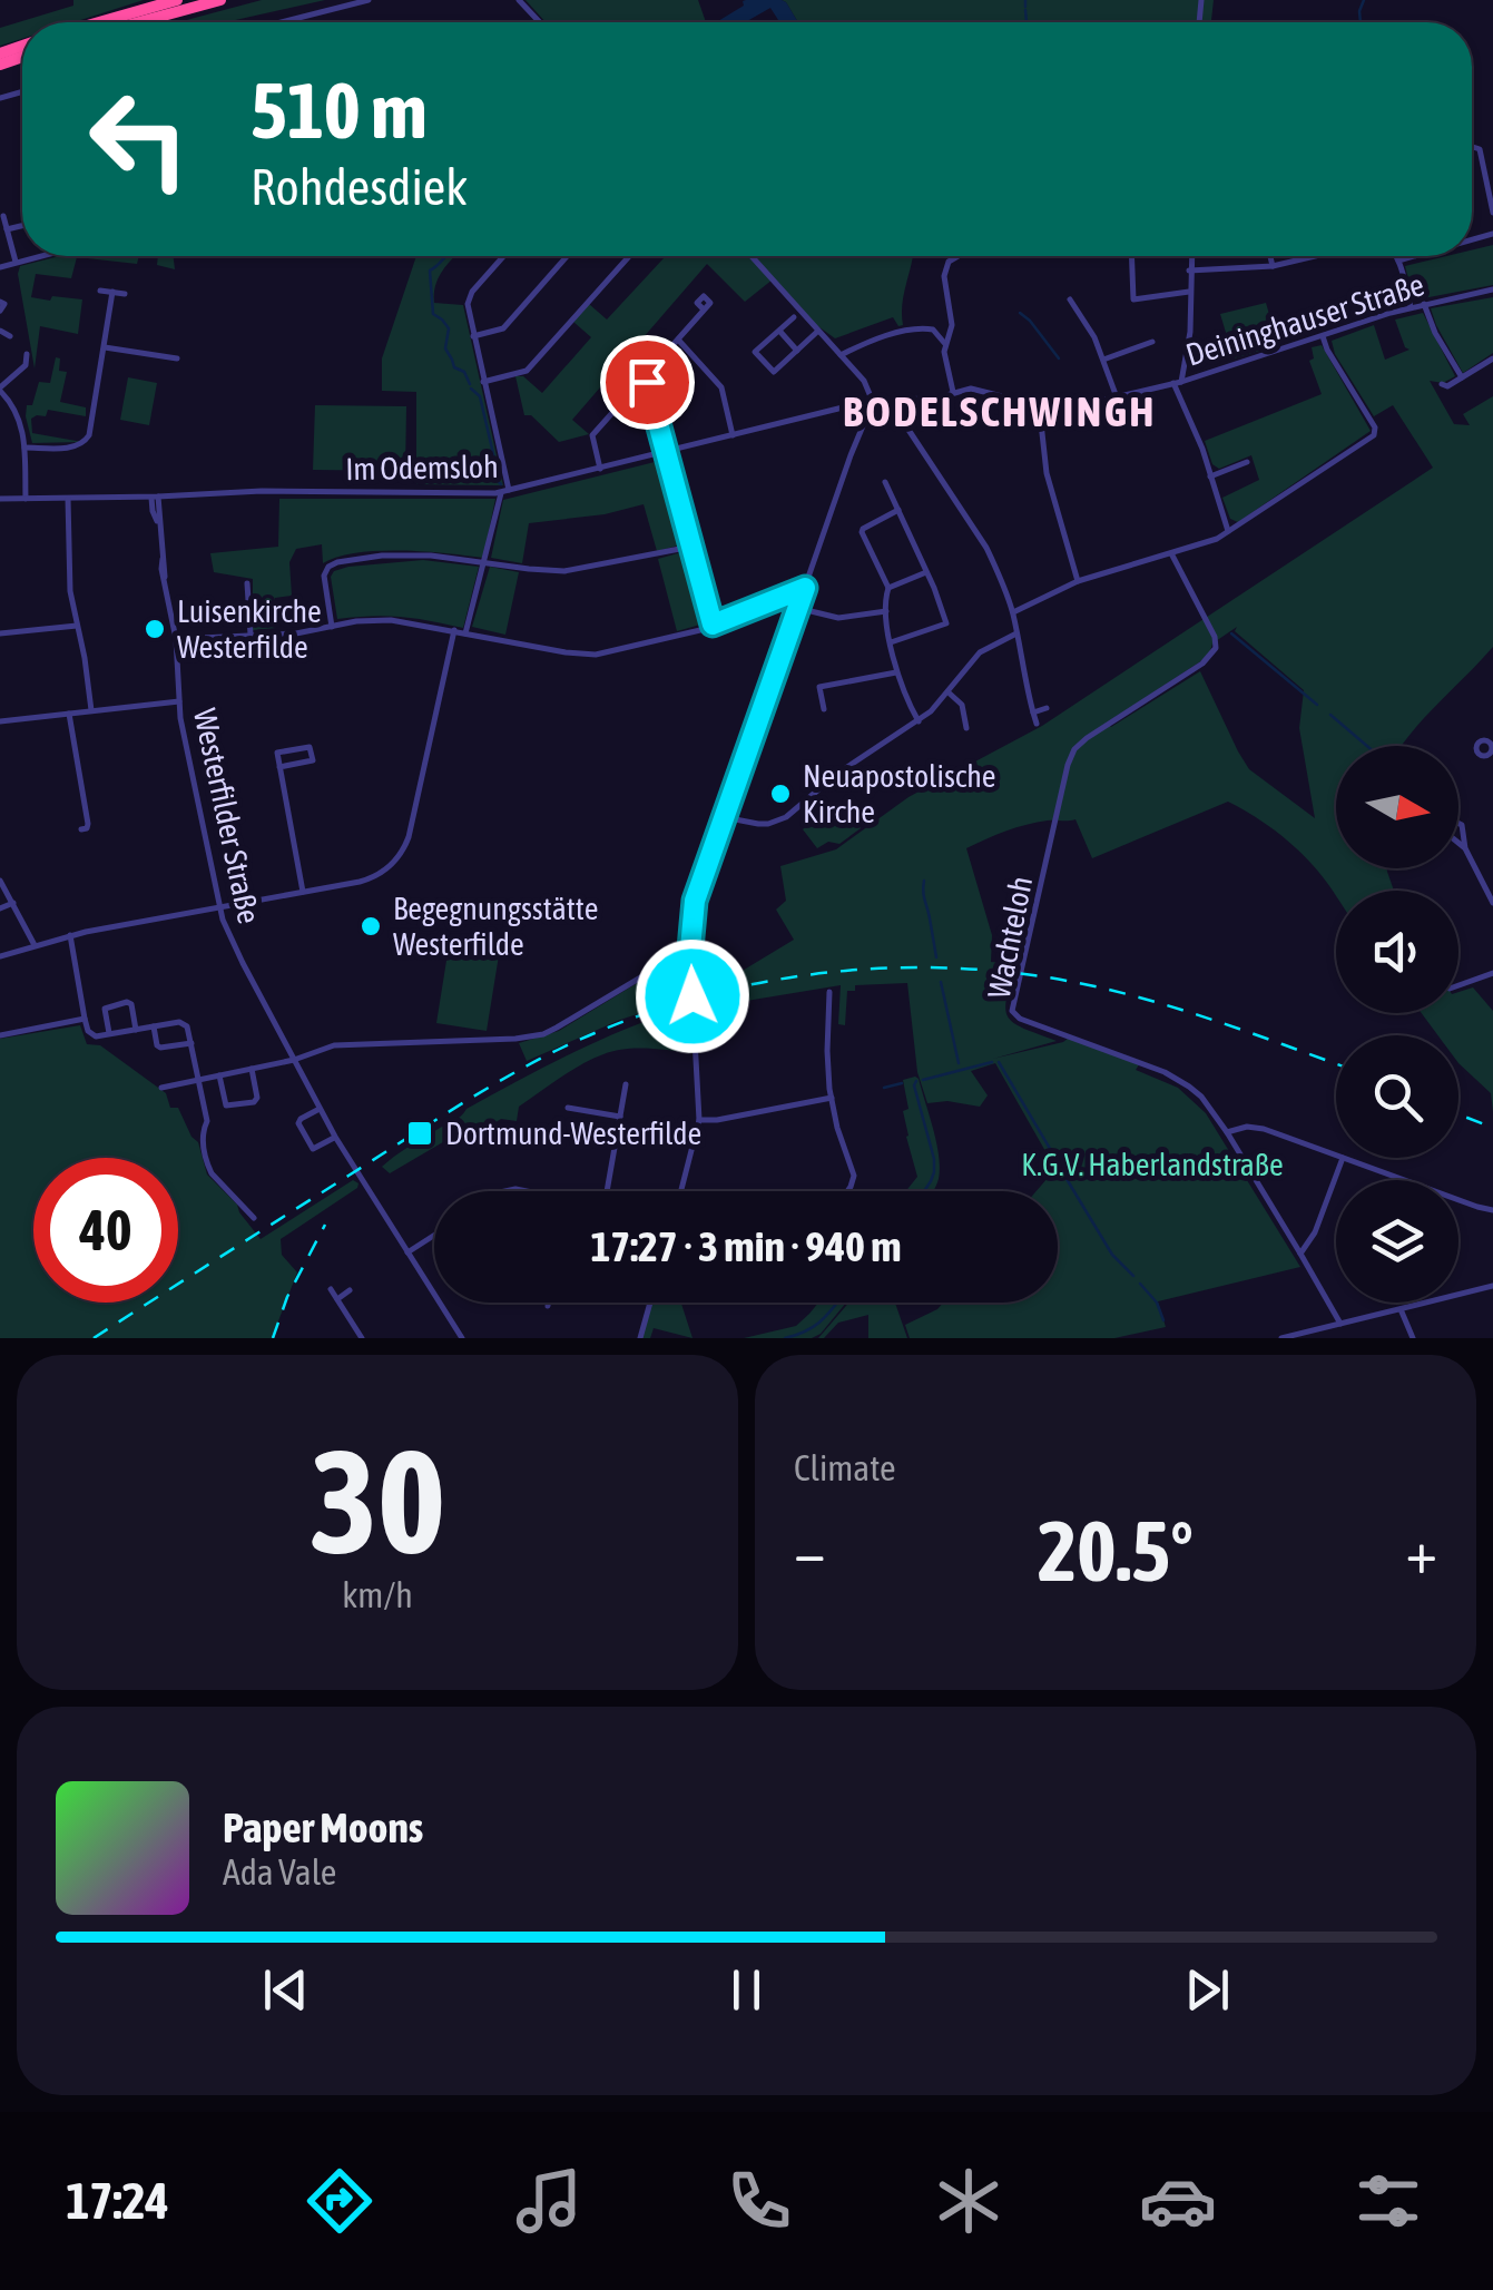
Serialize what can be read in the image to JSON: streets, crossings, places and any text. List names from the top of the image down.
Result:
{
  "streets": {
    "street": [
      "Deininghauser Straße",
      "Im Odemsloh",
      "Westerfilder Straße",
      "Wachteloh"
    ]
  },
  "crossings": [
    ["Im Odemsloh", "Westerfilder Straße"]
  ],
  "districts": ["BODELSCHWINGH"],
  "parks": ["K.G.V. Haberlandstraße"],
  "places": {
    "other": ["Luisenkirche Westerfilde", "Neuapostolische Kirche", "Begegnungsstätte Westerfilde"],
    "transit": ["Dortmund-Westerfilde"]
  },
  "north": "right",
  "page": {
    "turn": ["510 m", "Rohdesdiek"],
    "limit": "40",
    "trip": "17:27 · 3 min · 940 m",
    "tile": [
      ["30", "km/h"],
      "Climate"
    ],
    "heat": ["−", "20.5°", "+"],
    "song": ["Paper Moons", "Ada Vale"],
    "tabs": "17:24"
  }
}
